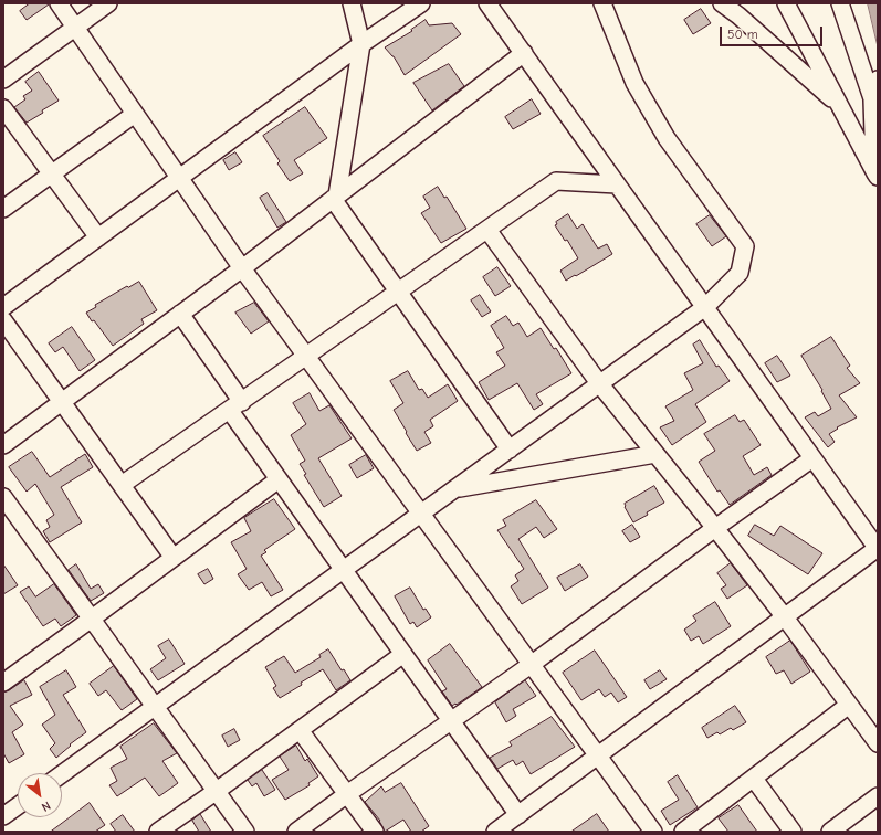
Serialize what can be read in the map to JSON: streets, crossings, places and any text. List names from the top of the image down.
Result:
{
  "scale_bar": "50 m",
  "north": "bottom right"
}
